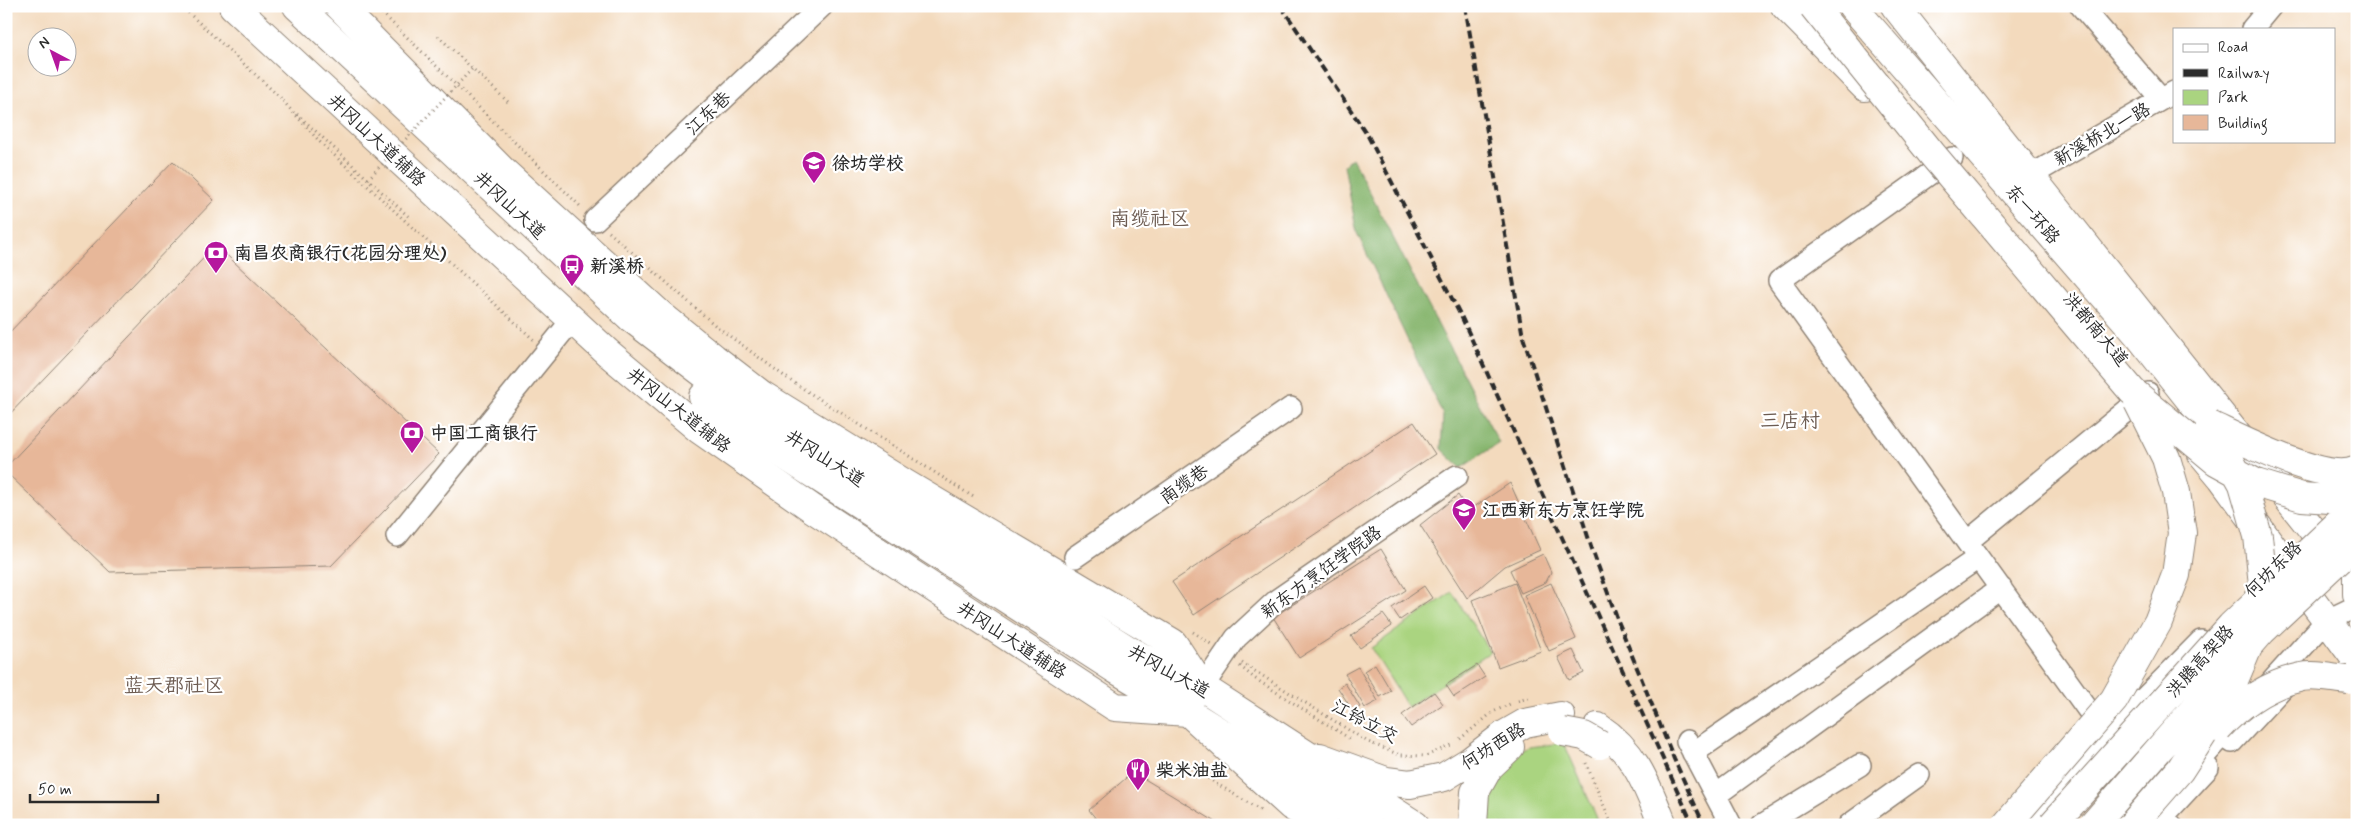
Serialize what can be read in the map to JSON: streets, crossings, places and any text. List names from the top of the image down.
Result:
{
  "streets": {
    "main road": [
      "井冈山大道辅路",
      "井冈山大道",
      "东一环路",
      "洪腾高架路",
      "何坊西路"
    ],
    "street": [
      "江东巷",
      "新溪桥北一路",
      "南缆巷",
      "何坊东路",
      "新东方烹饪学院路"
    ],
    "path": ["江铃立交"]
  },
  "crossings": [
    ["井冈山大道辅路", "井冈山大道"],
    ["井冈山大道辅路", "新东方烹饪学院路"],
    ["井冈山大道", "新东方烹饪学院路"],
    ["井冈山大道", "何坊西路"],
    ["新东方烹饪学院路", "江铃立交"]
  ],
  "districts": ["南缆社区", "三店村", "蓝天郡社区"],
  "places": {
    "school or university": ["徐坊学校", "江西新东方烹饪学院"],
    "bank": ["南昌农商银行(花园分理处)", "中国工商银行"],
    "bus stop": ["新溪桥"],
    "restaurant": ["柴米油盐"]
  },
  "legend": [
    "Road",
    "Railway",
    "Park",
    "Building"
  ],
  "scale_bar": "50 m",
  "north": "top left"
}
